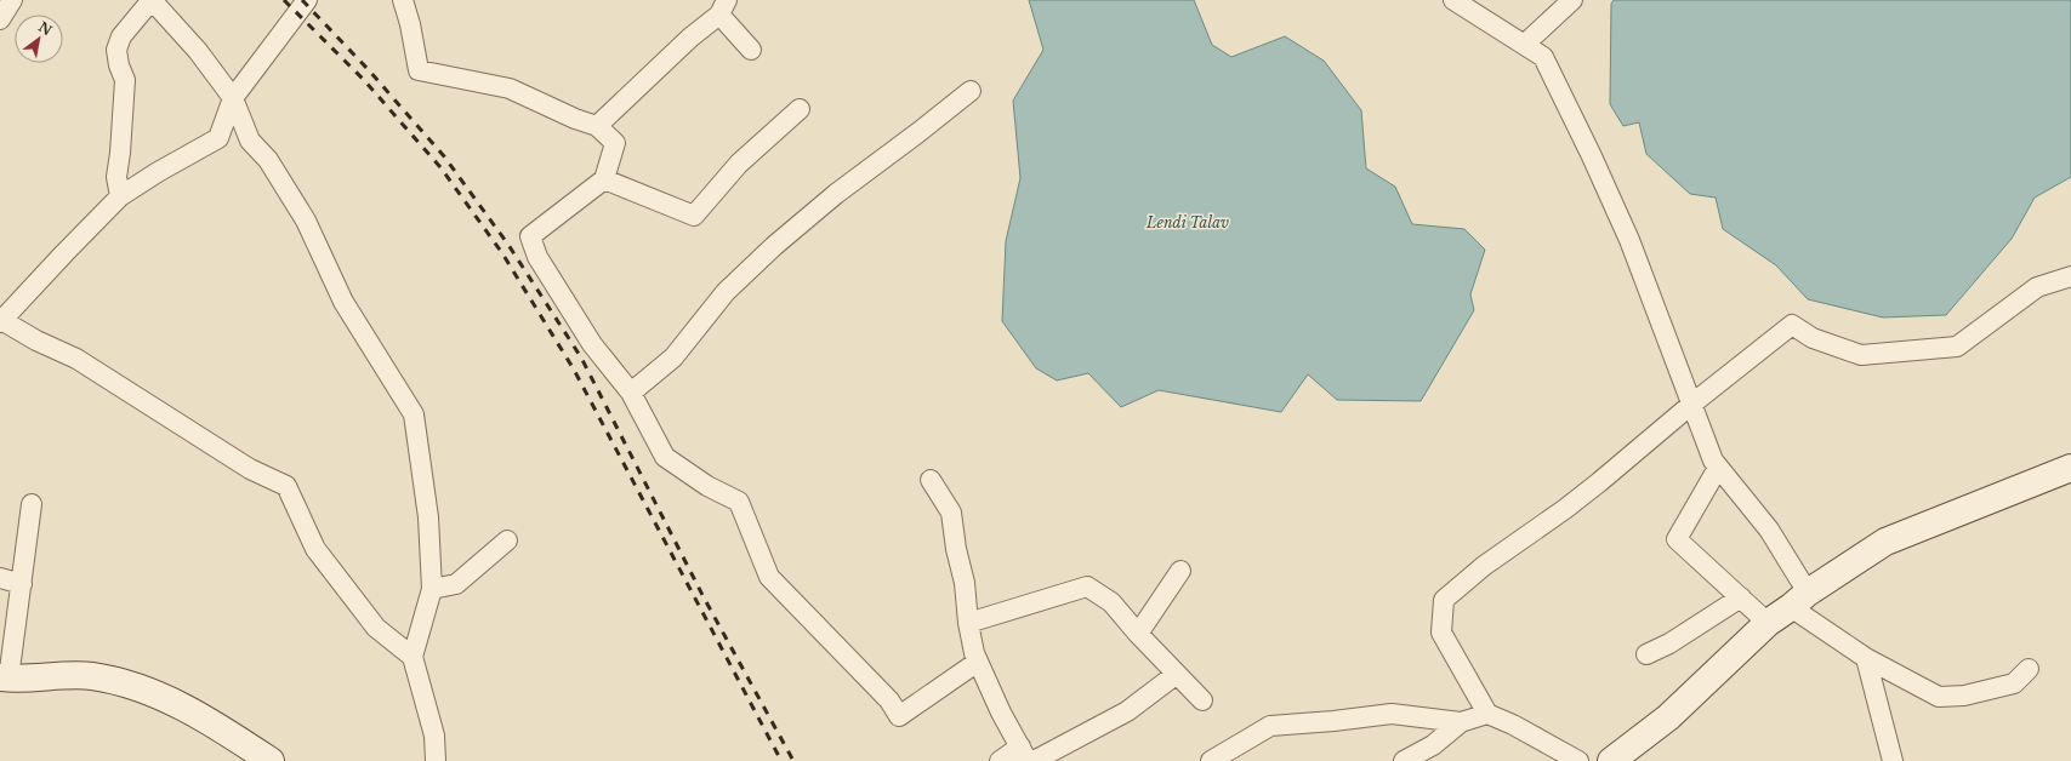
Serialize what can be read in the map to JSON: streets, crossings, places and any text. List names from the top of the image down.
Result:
{
  "water": ["Lendi Talav"],
  "north": "top right"
}
